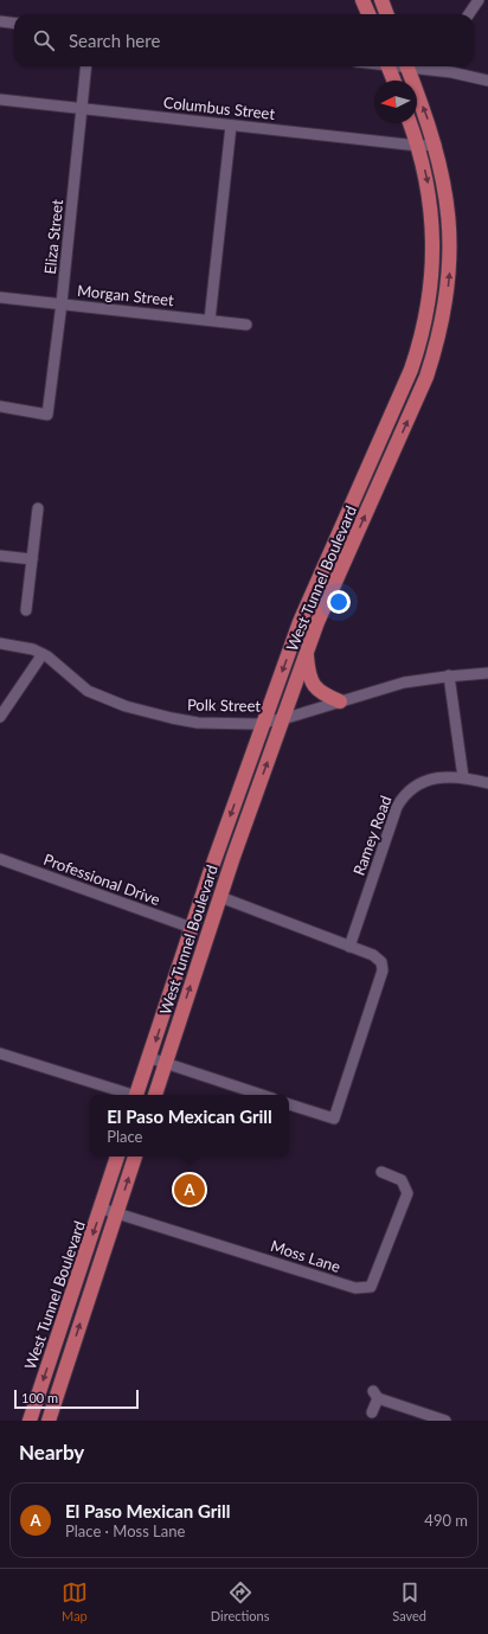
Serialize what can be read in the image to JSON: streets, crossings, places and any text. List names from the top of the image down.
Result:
{
  "streets": {
    "main road": ["West Tunnel Boulevard"],
    "street": [
      "Columbus Street",
      "Eliza Street",
      "Morgan Street",
      "Polk Street",
      "Ramey Road",
      "Professional Drive",
      "Moss Lane"
    ]
  },
  "crossings": [
    ["Columbus Street", "Eliza Street"],
    ["Columbus Street", "West Tunnel Boulevard"],
    ["Eliza Street", "Morgan Street"],
    ["West Tunnel Boulevard", "Polk Street"],
    ["West Tunnel Boulevard", "Professional Drive"],
    ["West Tunnel Boulevard", "Moss Lane"]
  ],
  "scale_bar": "100 m",
  "north": "left",
  "page": {
    "search": "Search here",
    "popup": ["El Paso Mexican Grill", "Place"],
    "pins": "A",
    "scale": "100 m",
    "heading": "Nearby",
    "list": [
      {
        "mark": "A",
        "name": "El Paso Mexican Grill",
        "note": "Place · Moss Lane",
        "value": "490 m"
      }
    ],
    "nav": ["Map", "Directions", "Saved"]
  }
}
